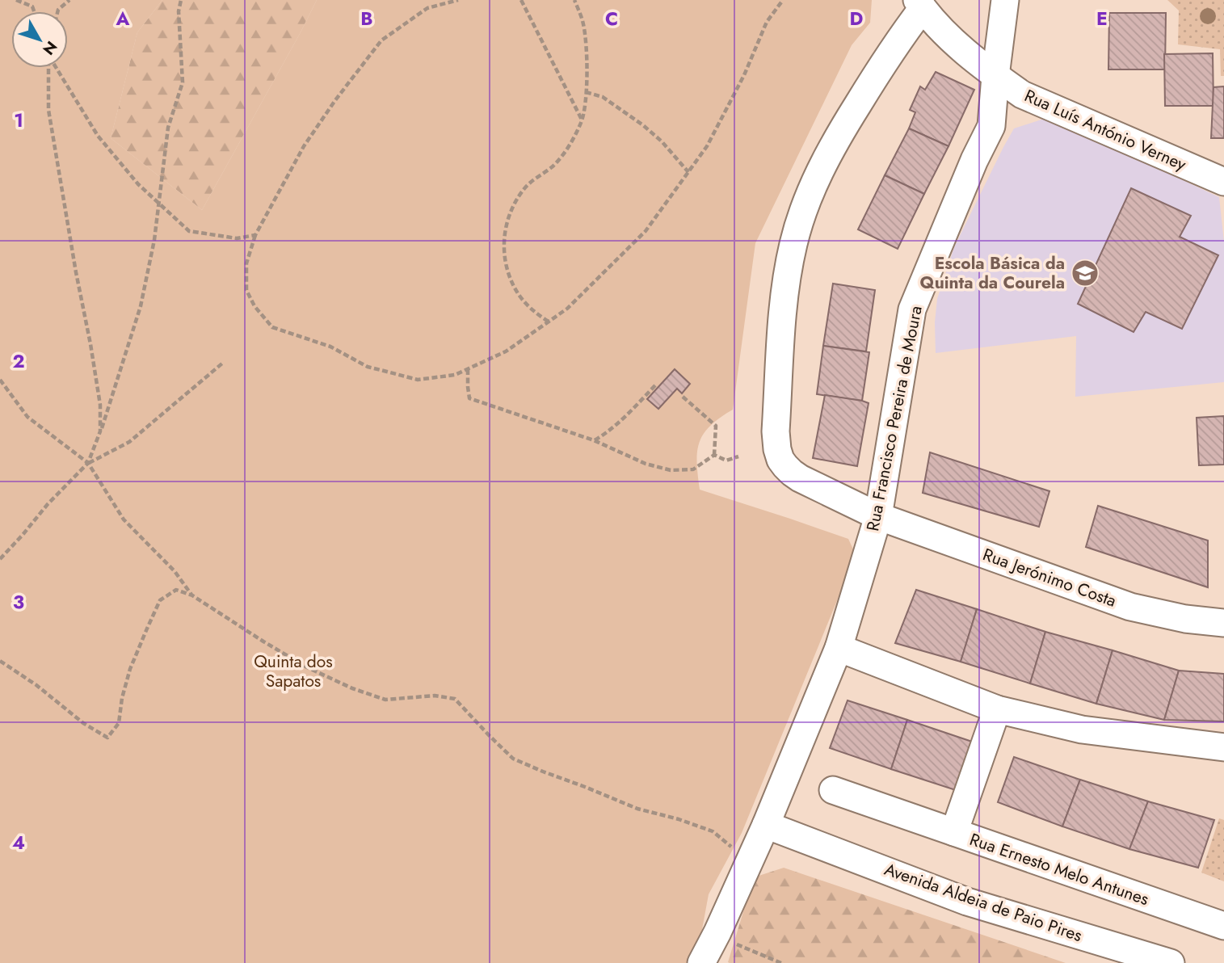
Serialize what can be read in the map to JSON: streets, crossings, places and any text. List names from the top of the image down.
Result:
{
  "streets": {
    "street": [
      "Rua Luís António Verney",
      "Rua Francisco Pereira de Moura",
      "Rua Jerónimo Costa",
      "Rua Ernesto Melo Antunes",
      "Avenida Aldeia de Paio Pires"
    ]
  },
  "crossings": [
    ["Rua Luís António Verney", "Rua Francisco Pereira de Moura"],
    ["Rua Luís António Verney", "Rua Jerónimo Costa"],
    ["Rua Francisco Pereira de Moura", "Rua Jerónimo Costa"],
    ["Rua Francisco Pereira de Moura", "Avenida Aldeia de Paio Pires"]
  ],
  "parks": ["Quinta dos Sapatos"],
  "places": {
    "school or university": ["Escola Básica da Quinta da Courela"]
  },
  "north": "bottom right",
  "grid": {
    "columns": [
      "A",
      "B",
      "C",
      "D",
      "E"
    ],
    "rows": [
      "1",
      "2",
      "3",
      "4"
    ]
  }
}
